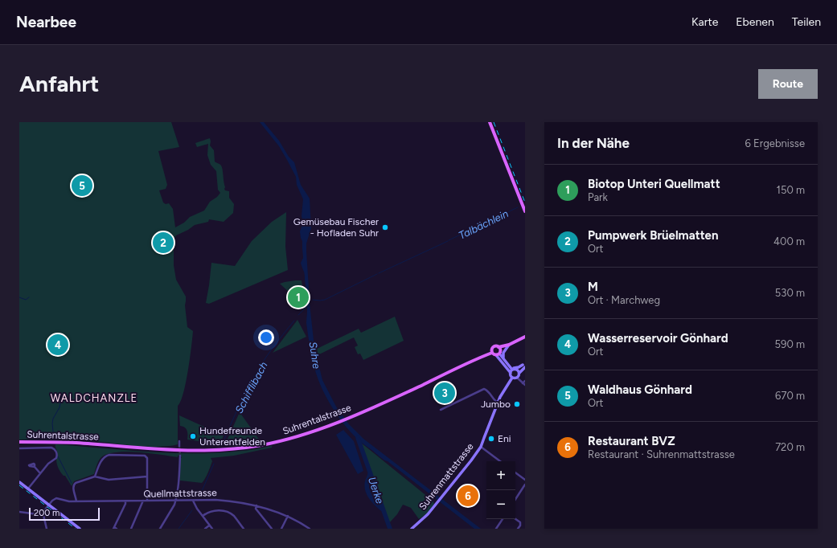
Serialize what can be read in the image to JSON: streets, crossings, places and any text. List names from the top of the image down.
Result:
{
  "streets": {
    "main road": ["Suhrentalstrasse"],
    "street": ["Suhrenmattstrasse", "Quellmattstrasse"]
  },
  "districts": ["WALDCHANZLE"],
  "water": [
    "Talbächlein",
    "Suhre",
    "Schifflibach",
    "Uerke"
  ],
  "places": [
    "Gemüsebau Fischer - Hofladen Suhr",
    "Jumbo",
    "Hundefreunde Unterentfelden",
    "Eni"
  ],
  "scale_bar": "200 m",
  "page": {
    "header": "Nearbee",
    "nav": ["Karte", "Ebenen", "Teilen"],
    "buttons": "Route",
    "title": "Anfahrt",
    "heading": ["In der Nähe", "6 Ergebnisse"],
    "list": [
      {
        "mark": "1",
        "name": "Biotop Unteri Quellmatt",
        "note": "Park",
        "value": "150 m"
      },
      {
        "mark": "2",
        "name": "Pumpwerk Brüelmatten",
        "note": "Ort",
        "value": "400 m"
      },
      {
        "mark": "3",
        "name": "M",
        "note": "Ort · Marchweg",
        "value": "530 m"
      },
      {
        "mark": "4",
        "name": "Wasserreservoir Gönhard",
        "note": "Ort",
        "value": "590 m"
      },
      {
        "mark": "5",
        "name": "Waldhaus Gönhard",
        "note": "Ort",
        "value": "670 m"
      },
      {
        "mark": "6",
        "name": "Restaurant BVZ",
        "note": "Restaurant · Suhrenmattstrasse",
        "value": "720 m"
      }
    ],
    "pins": [
      "5",
      "2",
      "1",
      "4",
      "3",
      "6"
    ],
    "map_buttons": ["+", "−"],
    "scale": "200 m"
  }
}
